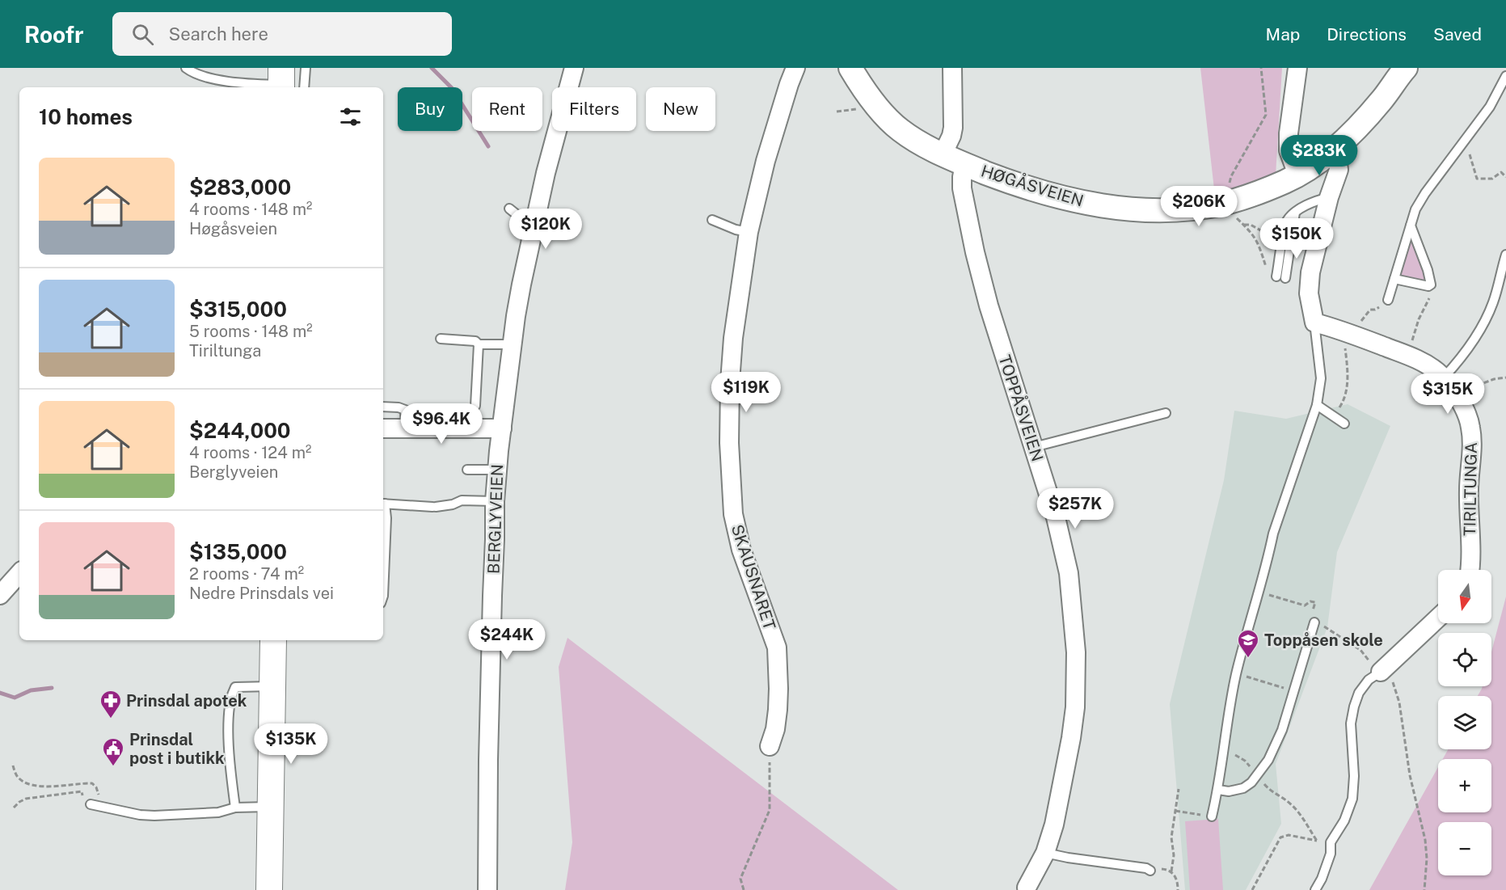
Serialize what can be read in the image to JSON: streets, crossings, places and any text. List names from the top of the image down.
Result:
{
  "streets": {
    "street": [
      "HØGÅSVEIEN",
      "TOPPÅSVEIEN",
      "TIRILTUNGA",
      "BERGLYVEIEN",
      "SKAUSNARET"
    ]
  },
  "crossings": [
    ["HØGÅSVEIEN", "TOPPÅSVEIEN"]
  ],
  "places": {
    "school or university": ["Toppåsen skole"],
    "pharmacy": ["Prinsdal apotek"],
    "public building": ["Prinsdal post i butikk"]
  },
  "north": "bottom",
  "page": {
    "header": "Roofr",
    "search": "Search here",
    "nav": ["Map", "Directions", "Saved"],
    "chip": [
      "Buy",
      "Rent",
      "Filters",
      "New"
    ],
    "heading": "10 homes",
    "price": [
      "$283K",
      "$206K",
      "$120K",
      "$150K",
      "$119K",
      "$315K",
      "$96.4K",
      "$257K",
      "$244K",
      "$135K"
    ],
    "list": [
      {
        "name": "$283,000",
        "note": "4 rooms · 148 m² · Høgåsveien"
      },
      {
        "name": "$315,000",
        "note": "5 rooms · 148 m² · Tiriltunga"
      },
      {
        "name": "$244,000",
        "note": "4 rooms · 124 m² · Berglyveien"
      },
      {
        "name": "$135,000",
        "note": "2 rooms · 74 m² · Nedre Prinsdals vei"
      }
    ],
    "map_buttons": ["+", "−"]
  }
}
